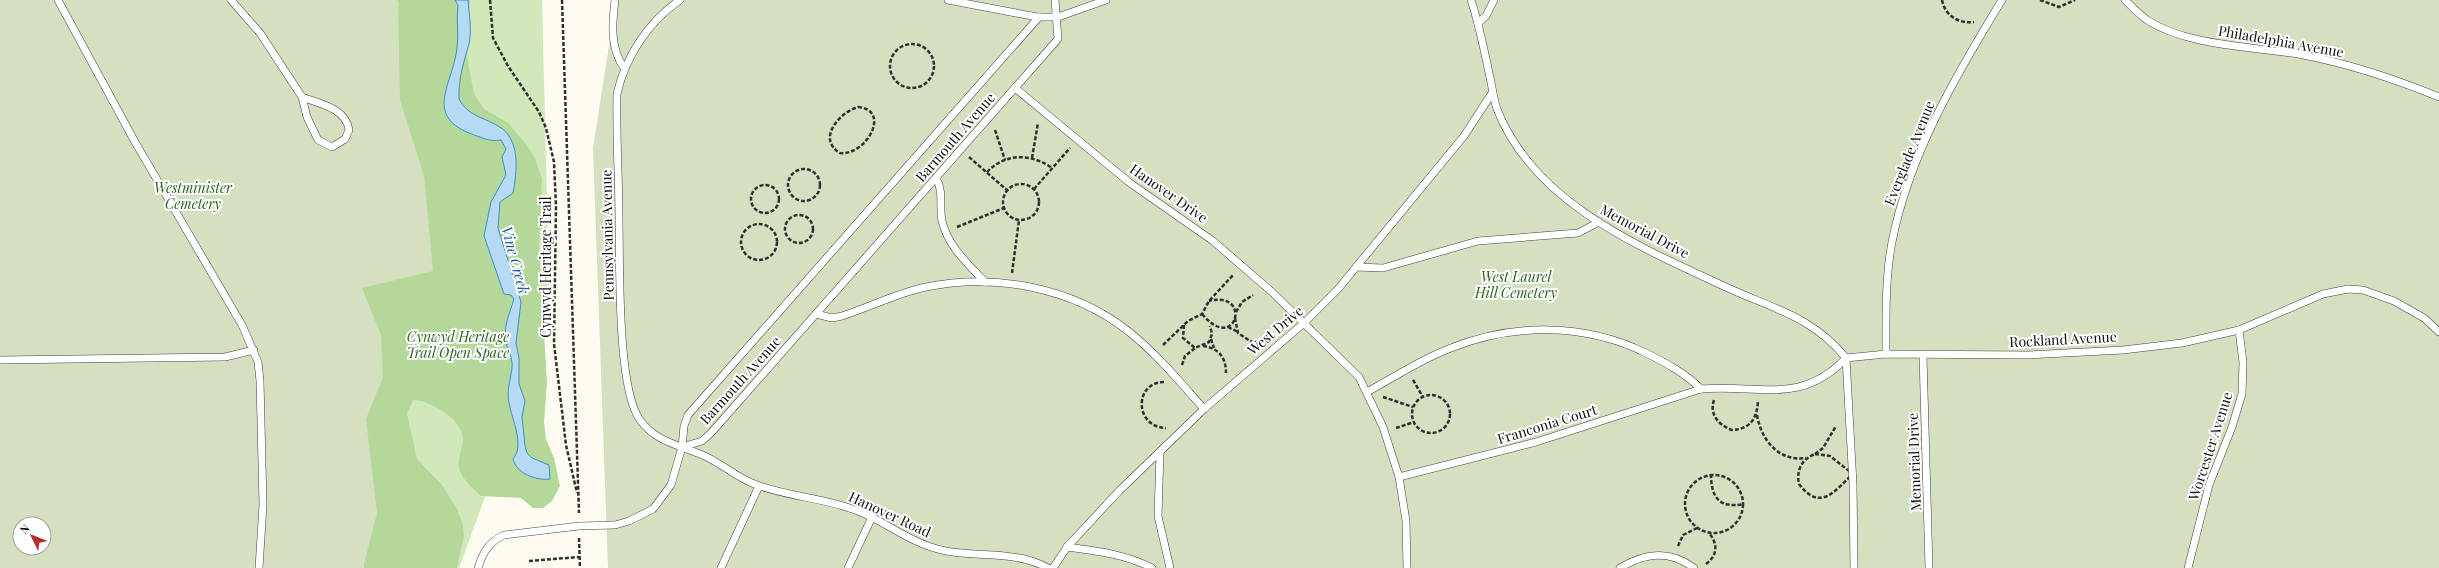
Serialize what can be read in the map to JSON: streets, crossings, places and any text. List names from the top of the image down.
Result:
{
  "streets": {
    "lane": [
      "Philadelphia Avenue",
      "Barmouth Avenue",
      "Everglade Avenue",
      "Hanover Drive",
      "Memorial Drive",
      "Pennsylvania Avenue",
      "West Drive",
      "Rockland Avenue",
      "Franconia Court",
      "Worcester Avenue",
      "Hanover Road"
    ],
    "path": ["Cynwyd Heritage Trail"]
  },
  "crossings": [
    ["Barmouth Avenue", "Hanover Drive"],
    ["Barmouth Avenue", "Pennsylvania Avenue"],
    ["Barmouth Avenue", "Hanover Road"],
    ["Everglade Avenue", "Rockland Avenue"],
    ["Hanover Drive", "West Drive"],
    ["Hanover Drive", "Franconia Court"],
    ["Memorial Drive", "West Drive"],
    ["Memorial Drive", "Rockland Avenue"],
    ["Memorial Drive", "Franconia Court"],
    ["Pennsylvania Avenue", "Hanover Road"],
    ["Rockland Avenue", "Worcester Avenue"]
  ],
  "water": ["Vine Creek"],
  "parks": ["Westminister Cemetery", "West Laurel Hill Cemetery", "Cynwyd Heritage Trail Open Space"],
  "north": "top left"
}
